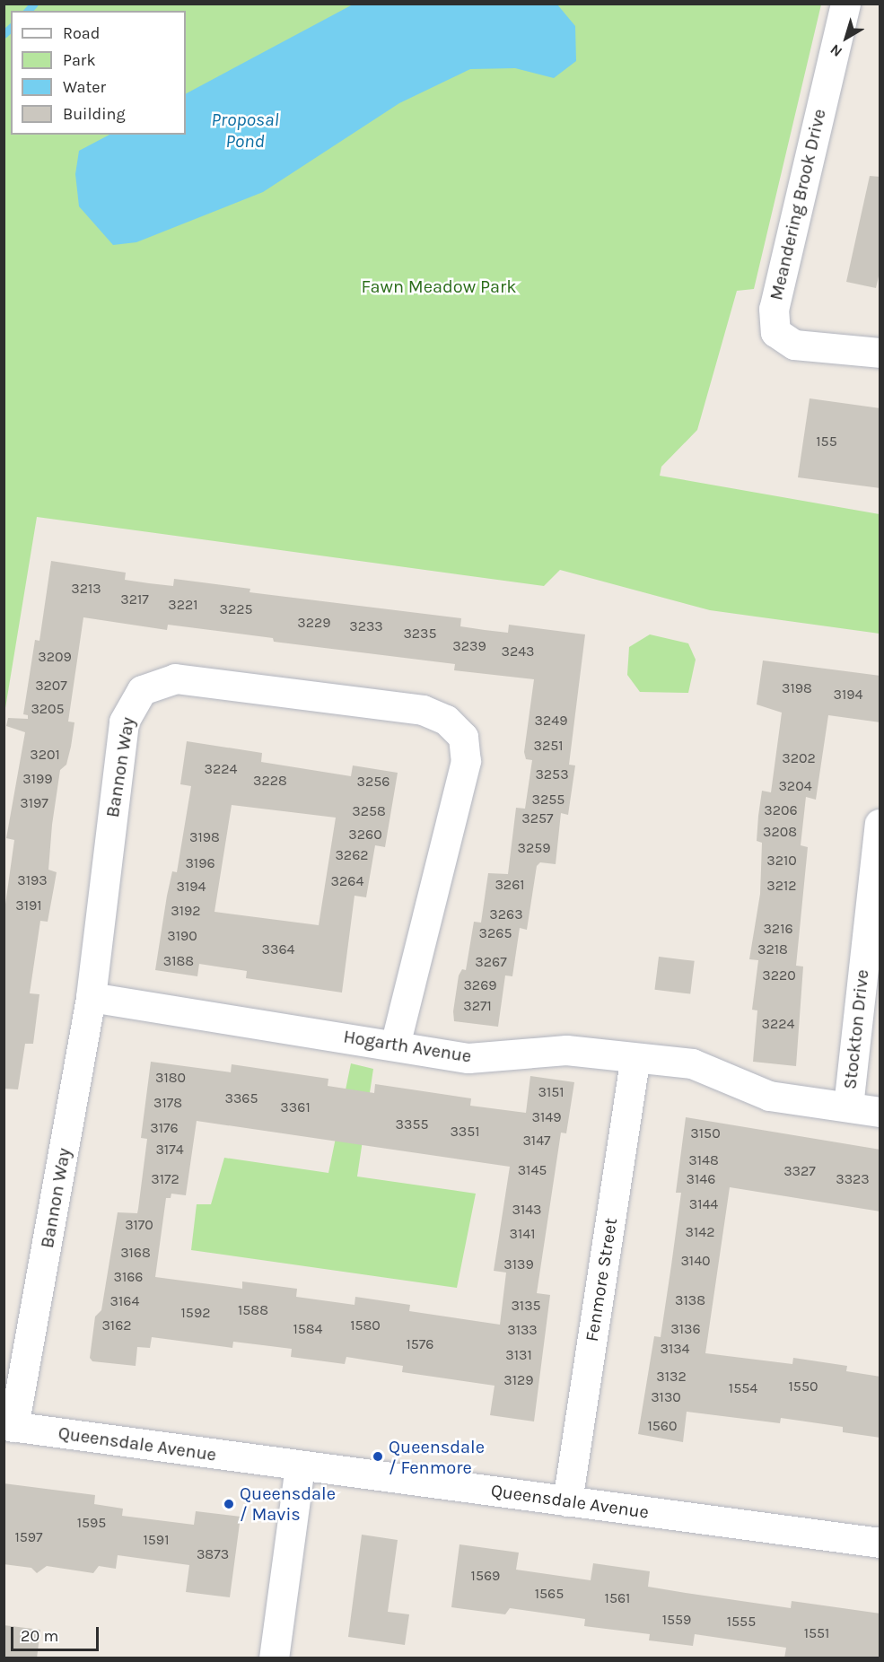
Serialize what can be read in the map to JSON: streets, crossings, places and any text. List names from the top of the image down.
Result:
{
  "streets": {
    "street": [
      "Meandering Brook Drive",
      "Bannon Way",
      "Stockton Drive",
      "Hogarth Avenue",
      "Fenmore Street",
      "Queensdale Avenue"
    ]
  },
  "crossings": [
    ["Bannon Way", "Hogarth Avenue"],
    ["Bannon Way", "Queensdale Avenue"],
    ["Stockton Drive", "Hogarth Avenue"],
    ["Hogarth Avenue", "Fenmore Street"],
    ["Fenmore Street", "Queensdale Avenue"]
  ],
  "water": ["Proposal Pond"],
  "parks": ["Fawn Meadow Park"],
  "places": ["Queensdale / Fenmore", "Queensdale / Mavis"],
  "house_numbers": [
    "155",
    "3213",
    "3217",
    "3221",
    "3225",
    "3229",
    "3233",
    "3235",
    "3239",
    "3243",
    "3209",
    "3207",
    "3198",
    "3194",
    "3205",
    "3249",
    "3251",
    "3201",
    "3202",
    "3224",
    "3253",
    "3199",
    "3228",
    "3256",
    "3204",
    "3255",
    "3197",
    "3206",
    "3258",
    "3257",
    "3208",
    "3260",
    "3198",
    "3259",
    "3262",
    "3210",
    "3196",
    "3193",
    "3264",
    "3261",
    "3212",
    "3194",
    "3191",
    "3192",
    "3263",
    "3216",
    "3265",
    "3190",
    "3364",
    "3218",
    "3188",
    "3267",
    "3220",
    "3269",
    "3271",
    "3224",
    "3180",
    "3151",
    "3365",
    "3178",
    "3361",
    "3149",
    "3355",
    "3176",
    "3351",
    "3150",
    "3147",
    "3174",
    "3148",
    "3145",
    "3327",
    "3172",
    "3146",
    "3323",
    "3144",
    "3143",
    "3170",
    "3142",
    "3141",
    "3168",
    "3140",
    "3139",
    "3166",
    "3138",
    "3164",
    "3135",
    "1588",
    "1592",
    "3162",
    "1580",
    "1584",
    "3136",
    "3133",
    "1576",
    "3134",
    "3131",
    "3132",
    "3129",
    "1550",
    "1554",
    "3130",
    "1560",
    "1595",
    "1597",
    "1591",
    "3873",
    "1569",
    "1565",
    "1561",
    "1559",
    "1555",
    "1551"
  ],
  "legend": [
    "Road",
    "Park",
    "Water",
    "Building"
  ],
  "scale_bar": "20 m",
  "north": "bottom left"
}
